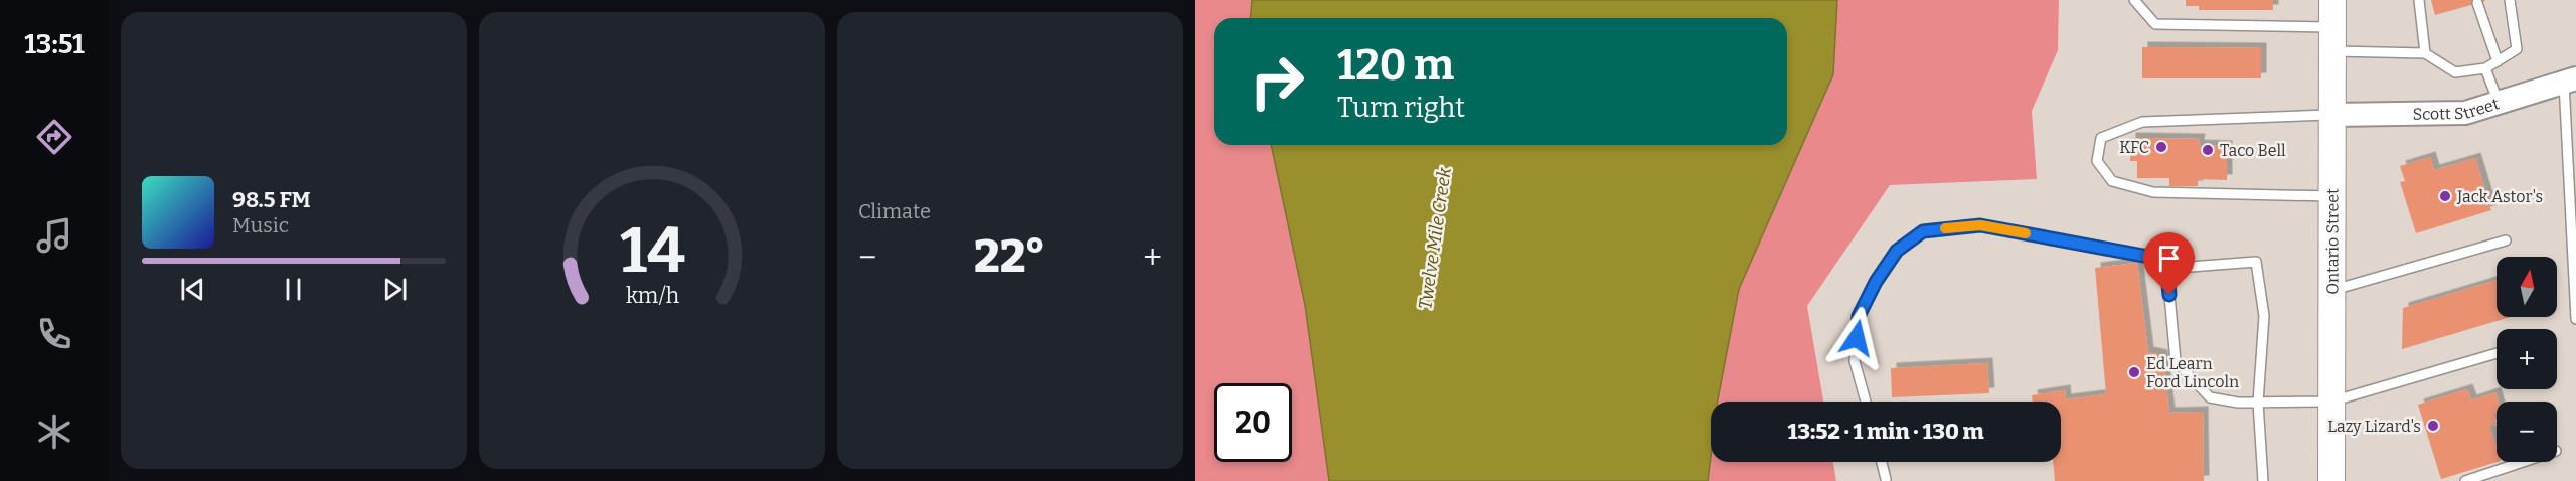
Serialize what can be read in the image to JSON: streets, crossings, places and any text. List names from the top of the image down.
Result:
{
  "streets": {
    "main road": ["Ontario Street"],
    "street": ["Scott Street"]
  },
  "crossings": [
    ["Scott Street", "Ontario Street"]
  ],
  "water": ["Twelve Mile Creek"],
  "places": [
    "KFC",
    "Taco Bell",
    "Jack Astor's",
    "Ed Learn Ford Lincoln",
    "Lazy Lizard's"
  ],
  "north": "top",
  "page": {
    "tabs": "13:51",
    "tile": "Climate",
    "turn": ["120 m", "Turn right"],
    "song": ["98.5 FM", "Music"],
    "heat": ["−", "22°", "+"],
    "map_buttons": ["+", "−"],
    "limit": "20",
    "trip": "13:52 · 1 min · 130 m",
    "gauge": ["14", "km/h"]
  }
}
